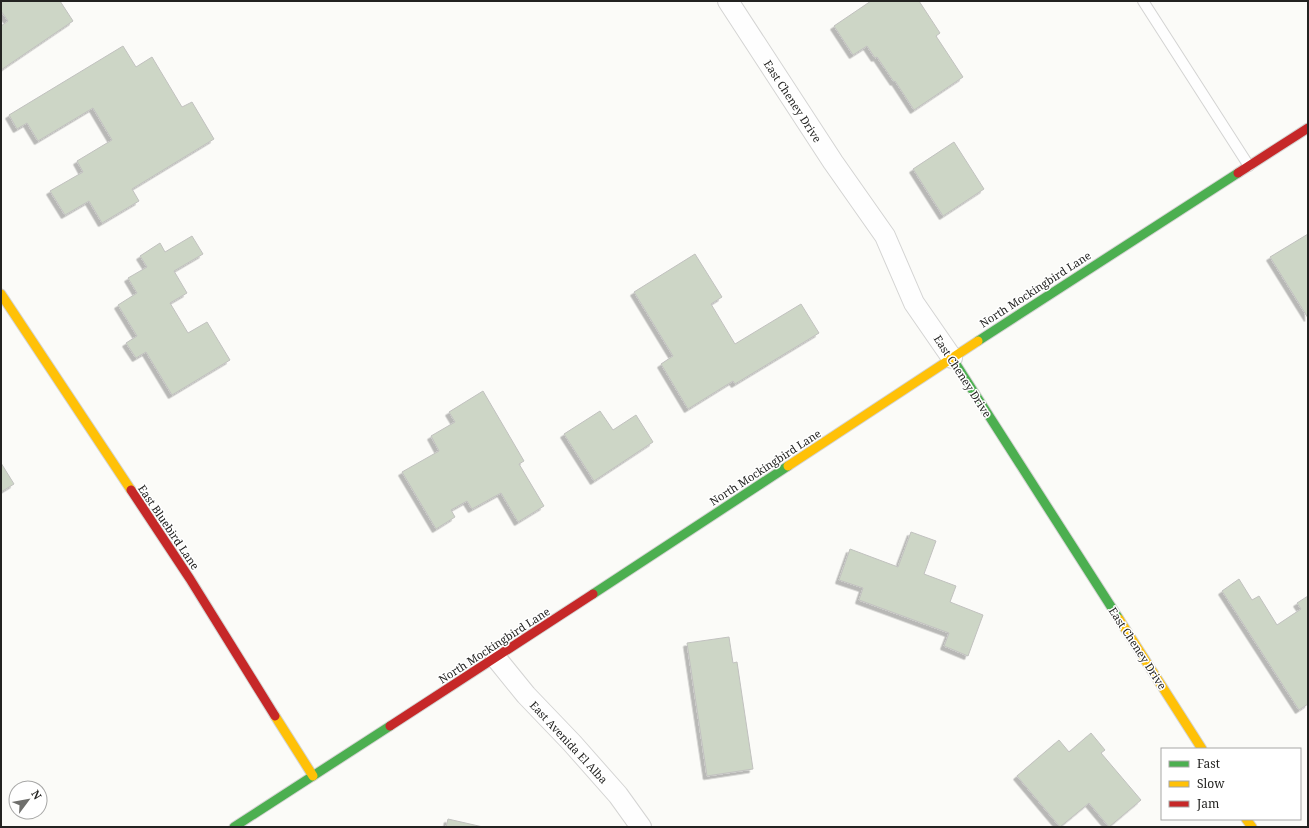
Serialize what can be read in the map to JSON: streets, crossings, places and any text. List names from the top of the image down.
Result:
{
  "streets": {
    "street": [
      "East Cheney Drive",
      "North Mockingbird Lane",
      "East Bluebird Lane",
      "East Avenida El Alba"
    ]
  },
  "crossings": [
    ["East Cheney Drive", "North Mockingbird Lane"],
    ["North Mockingbird Lane", "East Bluebird Lane"],
    ["North Mockingbird Lane", "East Avenida El Alba"]
  ],
  "legend": ["Fast", "Slow", "Jam"],
  "north": "top right"
}
